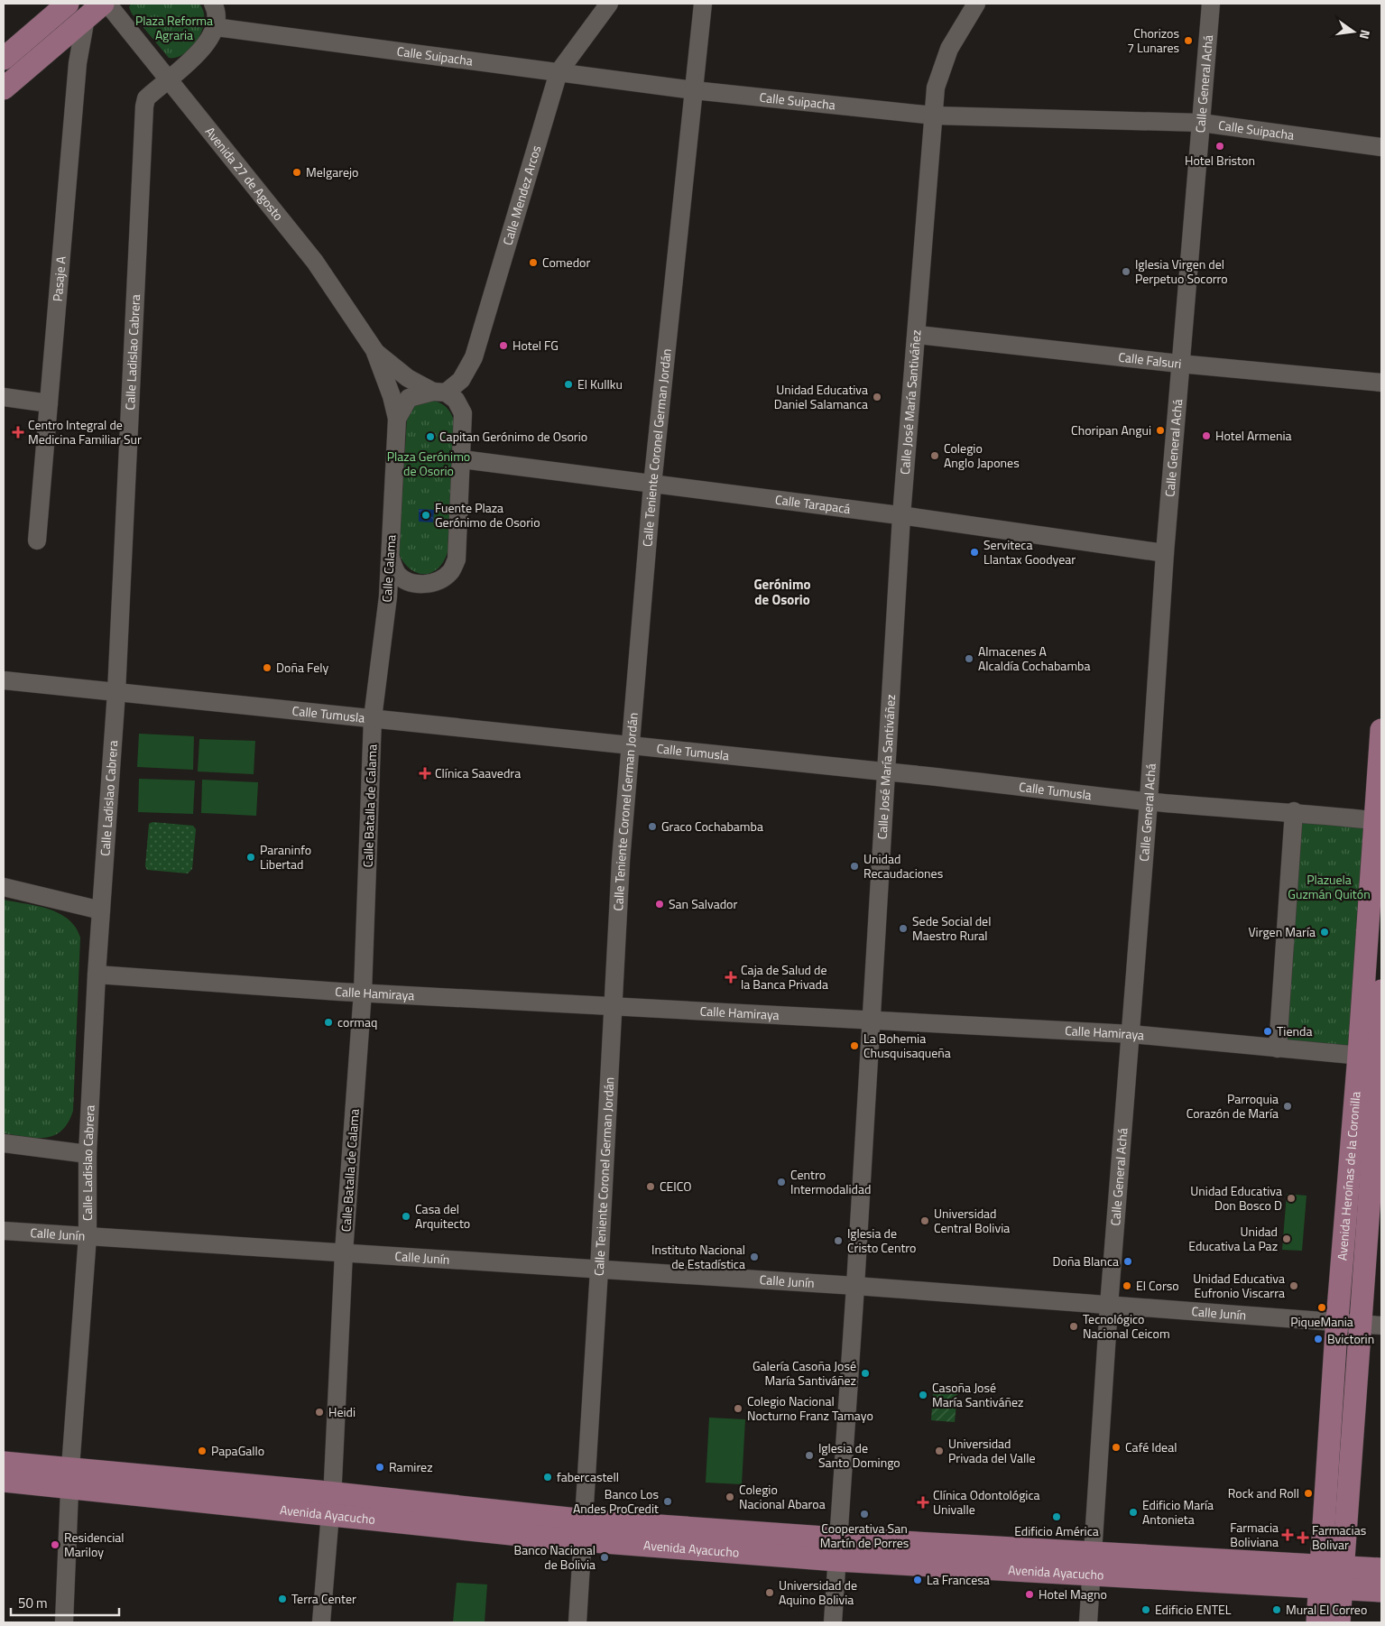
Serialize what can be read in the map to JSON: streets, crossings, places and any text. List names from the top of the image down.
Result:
{
  "streets": {
    "main road": ["Avenida Heroínas de la Coronilla", "Avenida Ayacucho"],
    "street": [
      "Calle Suipacha",
      "Calle General Achá",
      "Avenida 27 de Agosto",
      "Calle Mendez Arcos",
      "Pasaje A",
      "Calle Ladislao Cabrera",
      "Calle Falsuri",
      "Calle José María Santiváñez",
      "Calle Teniente Coronel German Jordán",
      "Calle Tarapacá",
      "Calle Calama",
      "Calle Tumusla",
      "Calle Batalla de Calama",
      "Calle Hamiraya",
      "Calle Junín"
    ]
  },
  "crossings": [
    ["Calle Suipacha", "Calle General Achá"],
    ["Calle Suipacha", "Calle Mendez Arcos"],
    ["Calle Suipacha", "Calle Ladislao Cabrera"],
    ["Calle Suipacha", "Calle José María Santiváñez"],
    ["Calle Suipacha", "Calle Teniente Coronel German Jordán"],
    ["Calle General Achá", "Calle Falsuri"],
    ["Calle General Achá", "Calle Tarapacá"],
    ["Calle General Achá", "Calle Tumusla"],
    ["Calle General Achá", "Calle Hamiraya"],
    ["Calle General Achá", "Calle Junín"],
    ["Calle General Achá", "Avenida Ayacucho"],
    ["Avenida 27 de Agosto", "Calle Mendez Arcos"],
    ["Avenida 27 de Agosto", "Calle Ladislao Cabrera"],
    ["Avenida 27 de Agosto", "Calle Calama"],
    ["Calle Mendez Arcos", "Calle Calama"],
    ["Calle Ladislao Cabrera", "Calle Tumusla"],
    ["Calle Ladislao Cabrera", "Calle Hamiraya"],
    ["Calle Ladislao Cabrera", "Calle Junín"],
    ["Calle Ladislao Cabrera", "Avenida Ayacucho"],
    ["Calle Falsuri", "Calle José María Santiváñez"],
    ["Calle José María Santiváñez", "Calle Tarapacá"],
    ["Calle José María Santiváñez", "Calle Tumusla"],
    ["Calle José María Santiváñez", "Calle Hamiraya"],
    ["Calle José María Santiváñez", "Calle Junín"],
    ["Calle José María Santiváñez", "Avenida Ayacucho"],
    ["Calle Teniente Coronel German Jordán", "Calle Tarapacá"],
    ["Calle Teniente Coronel German Jordán", "Calle Tumusla"],
    ["Calle Teniente Coronel German Jordán", "Calle Hamiraya"],
    ["Calle Teniente Coronel German Jordán", "Calle Junín"],
    ["Calle Teniente Coronel German Jordán", "Avenida Ayacucho"],
    ["Calle Calama", "Calle Tumusla"],
    ["Calle Calama", "Calle Batalla de Calama"],
    ["Calle Tumusla", "Calle Batalla de Calama"],
    ["Calle Tumusla", "Avenida Heroínas de la Coronilla"],
    ["Calle Batalla de Calama", "Calle Hamiraya"],
    ["Calle Batalla de Calama", "Calle Junín"],
    ["Calle Batalla de Calama", "Avenida Ayacucho"],
    ["Calle Hamiraya", "Avenida Heroínas de la Coronilla"],
    ["Avenida Heroínas de la Coronilla", "Calle Junín"],
    ["Avenida Heroínas de la Coronilla", "Avenida Ayacucho"]
  ],
  "districts": ["Gerónimo de Osorio"],
  "parks": ["Plaza Reforma Agraria", "Plaza Gerónimo de Osorio", "Plazuela Guzmán Quitón"],
  "places": {
    "other": [
      "Chorizos 7 Lunares",
      "Hotel Briston",
      "Melgarejo",
      "Comedor",
      "Iglesia Virgen del Perpetuo Socorro",
      "Hotel FG",
      "El Kullku",
      "Unidad Educativa Daniel Salamanca",
      "Choripan Angui",
      "Hotel Armenia",
      "Capitan Gerónimo de Osorio",
      "Colegio Anglo Japones",
      "Fuente Plaza Gerónimo de Osorio",
      "Serviteca Llantax Goodyear",
      "Almacenes A Alcaldía Cochabamba",
      "Doña Fely",
      "Graco Cochabamba",
      "Paraninfo Libertad",
      "Unidad Recaudaciones",
      "San Salvador",
      "Sede Social del Maestro Rural",
      "Virgen María",
      "cormaq",
      "Tienda",
      "La Bohemia Chusquisaqueña",
      "Parroquia Corazón de María",
      "Centro Intermodalidad",
      "CEICO",
      "Unidad Educativa Don Bosco D",
      "Casa del Arquitecto",
      "Universidad Central Bolivia",
      "Unidad Educativa La Paz",
      "Iglesia de Cristo Centro",
      "Instituto Nacional de Estadística",
      "Doña Blanca",
      "El Corso",
      "Unidad Educativa Eufronio Viscarra",
      "PiqueMania",
      "Tecnológico Nacional Ceicom",
      "Bvictorin",
      "Galería Casoña José María Santiváñez",
      "Casoña José María Santiváñez",
      "Colegio Nacional Nocturno Franz Tamayo",
      "Heidi",
      "Café Ideal",
      "PapaGallo",
      "Universidad Privada del Valle",
      "Iglesia de Santo Domingo",
      "Ramirez",
      "fabercastell",
      "Rock and Roll",
      "Colegio Nacional Abaroa",
      "Banco Los Andes ProCredit",
      "Edificio María Antonieta",
      "Cooperativa San Martín de Porres",
      "Edificio América",
      "Residencial Mariloy",
      "Banco Nacional de Bolivia",
      "La Francesa",
      "Universidad de Aquino Bolivia",
      "Hotel Magno",
      "Terra Center",
      "Edificio ENTEL",
      "Mural El Correo"
    ],
    "health": [
      "Centro Integral de Medicina Familiar Sur",
      "Clínica Saavedra",
      "Caja de Salud de la Banca Privada",
      "Clínica Odontológica Univalle",
      "Farmacia Boliviana",
      "Farmacias Bolivar"
    ]
  },
  "scale_bar": "50 m",
  "north": "right"
}
